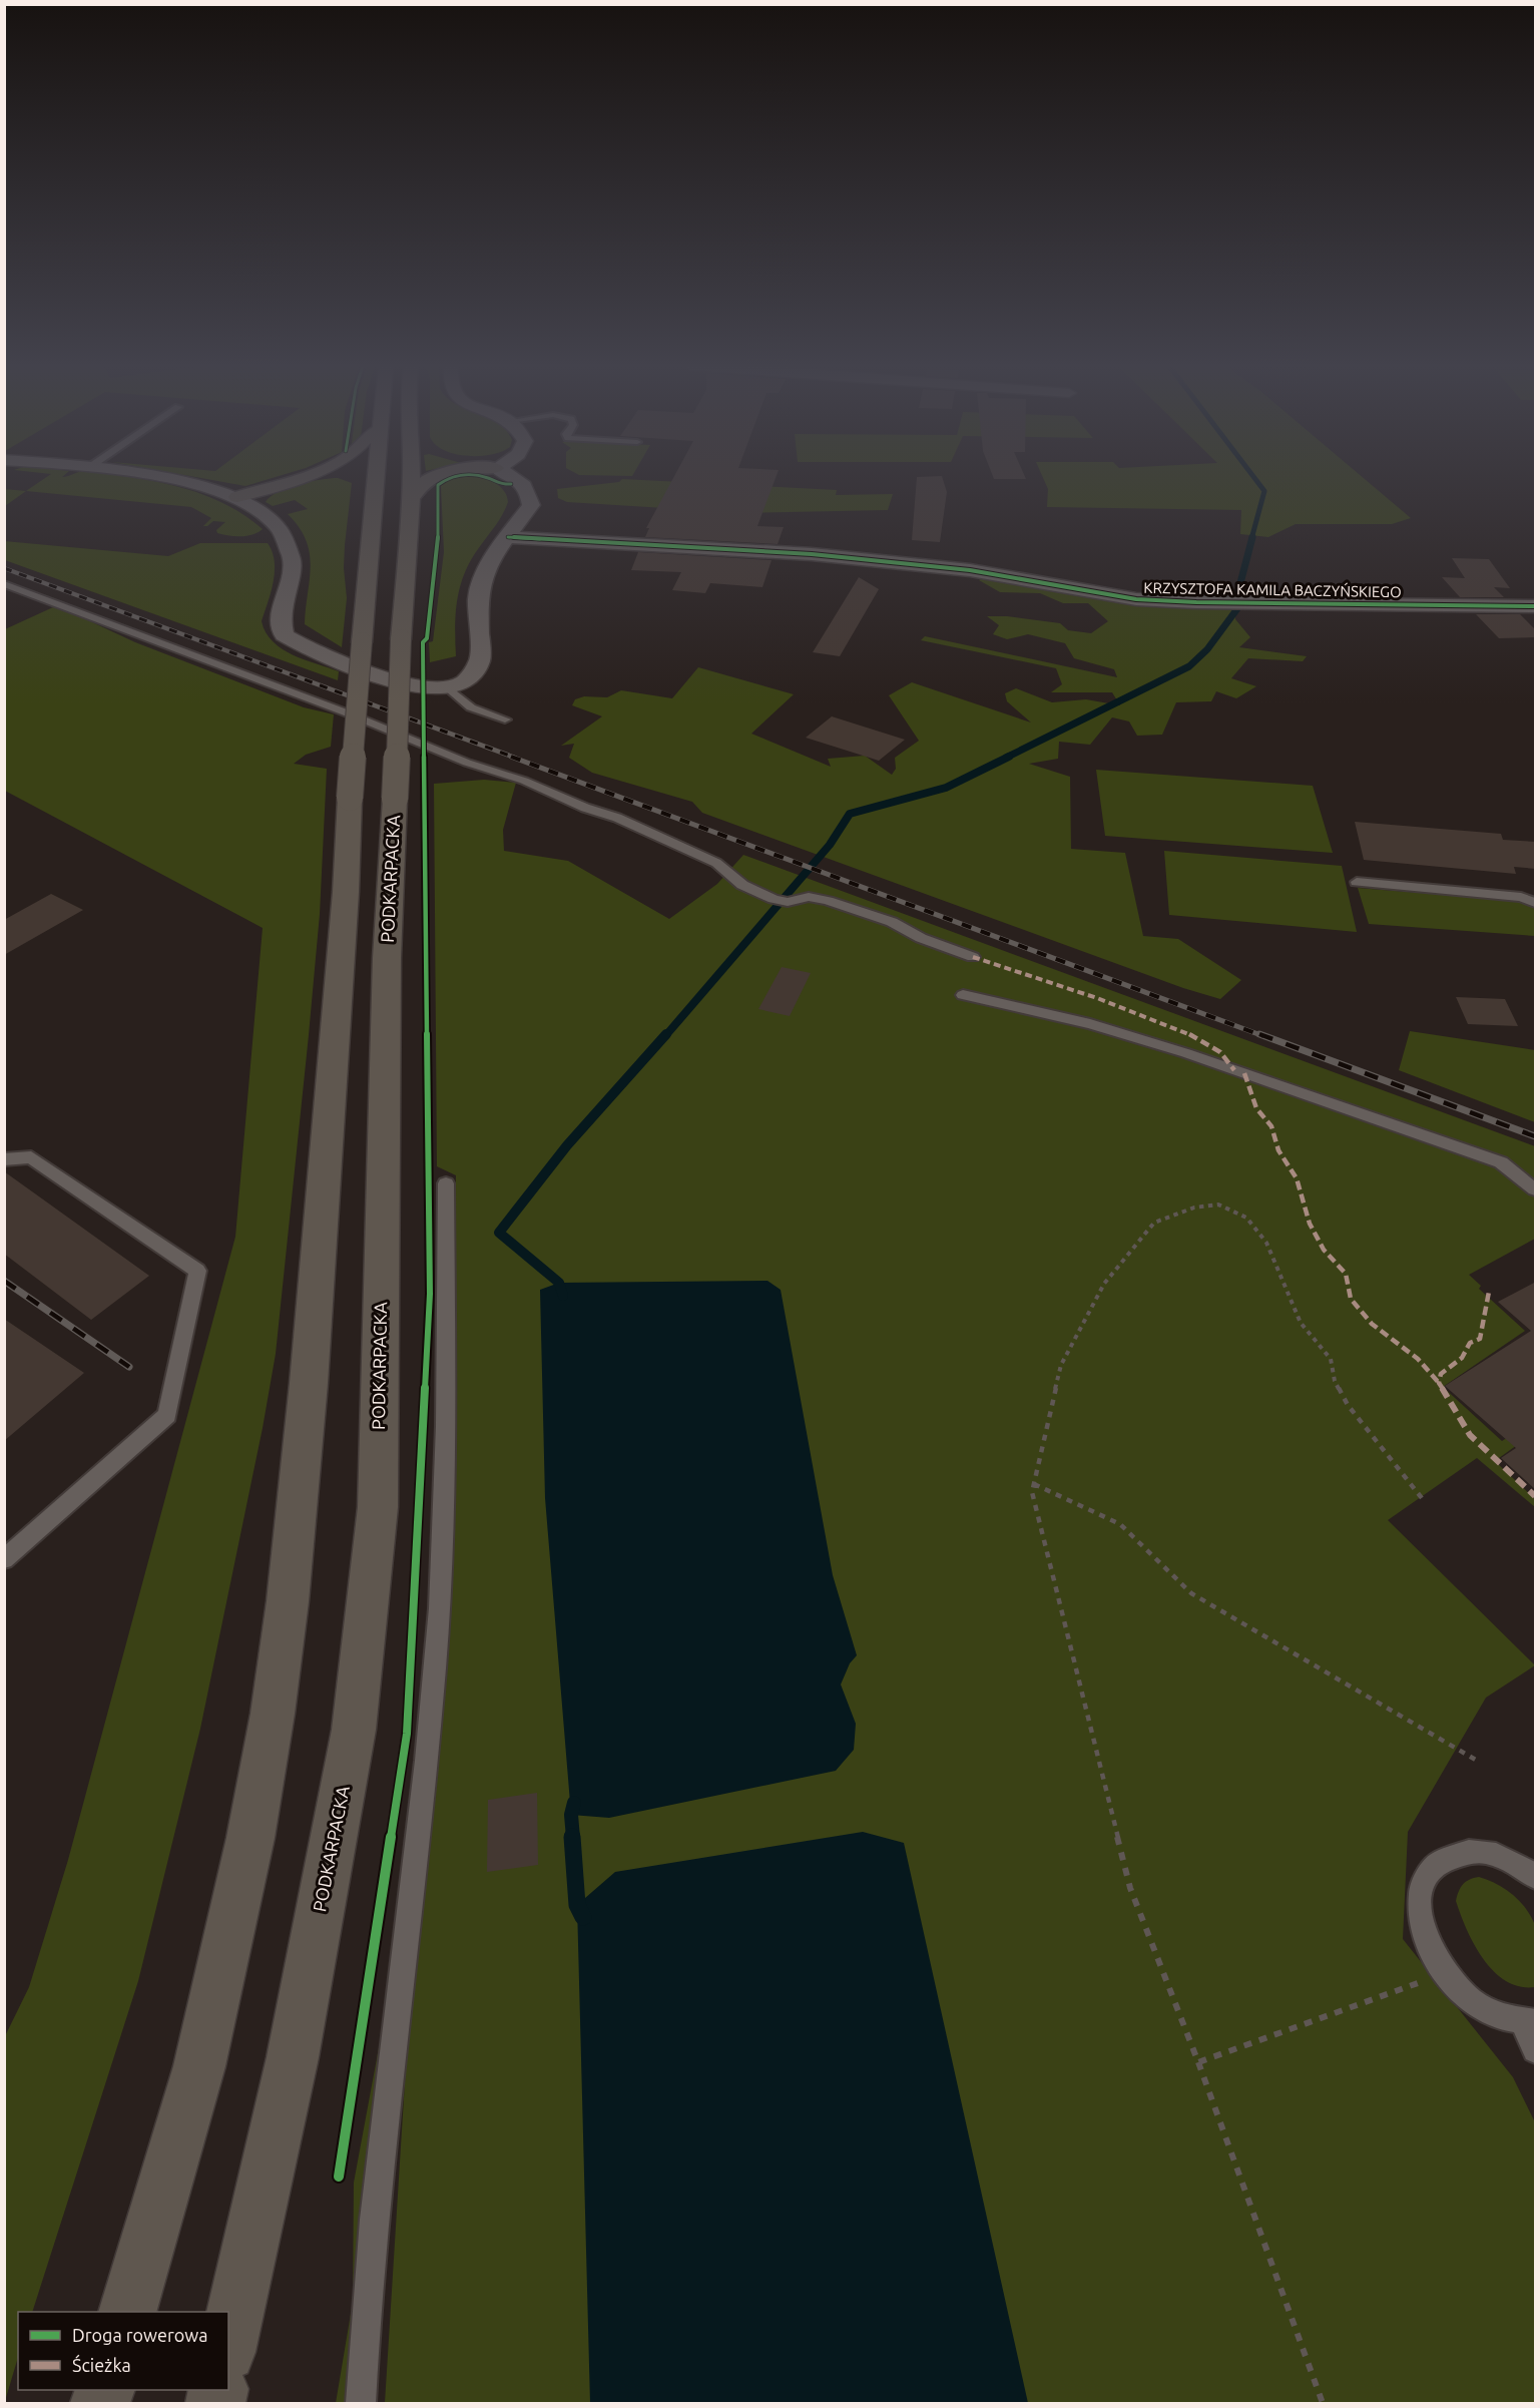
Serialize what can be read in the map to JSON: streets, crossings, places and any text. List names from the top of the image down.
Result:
{
  "streets": {
    "main road": ["PODKARPACKA"],
    "street": ["KRZYSZTOFA KAMILA BACZYŃSKIEGO"]
  },
  "legend": ["Droga rowerowa", "Ścieżka"]
}
